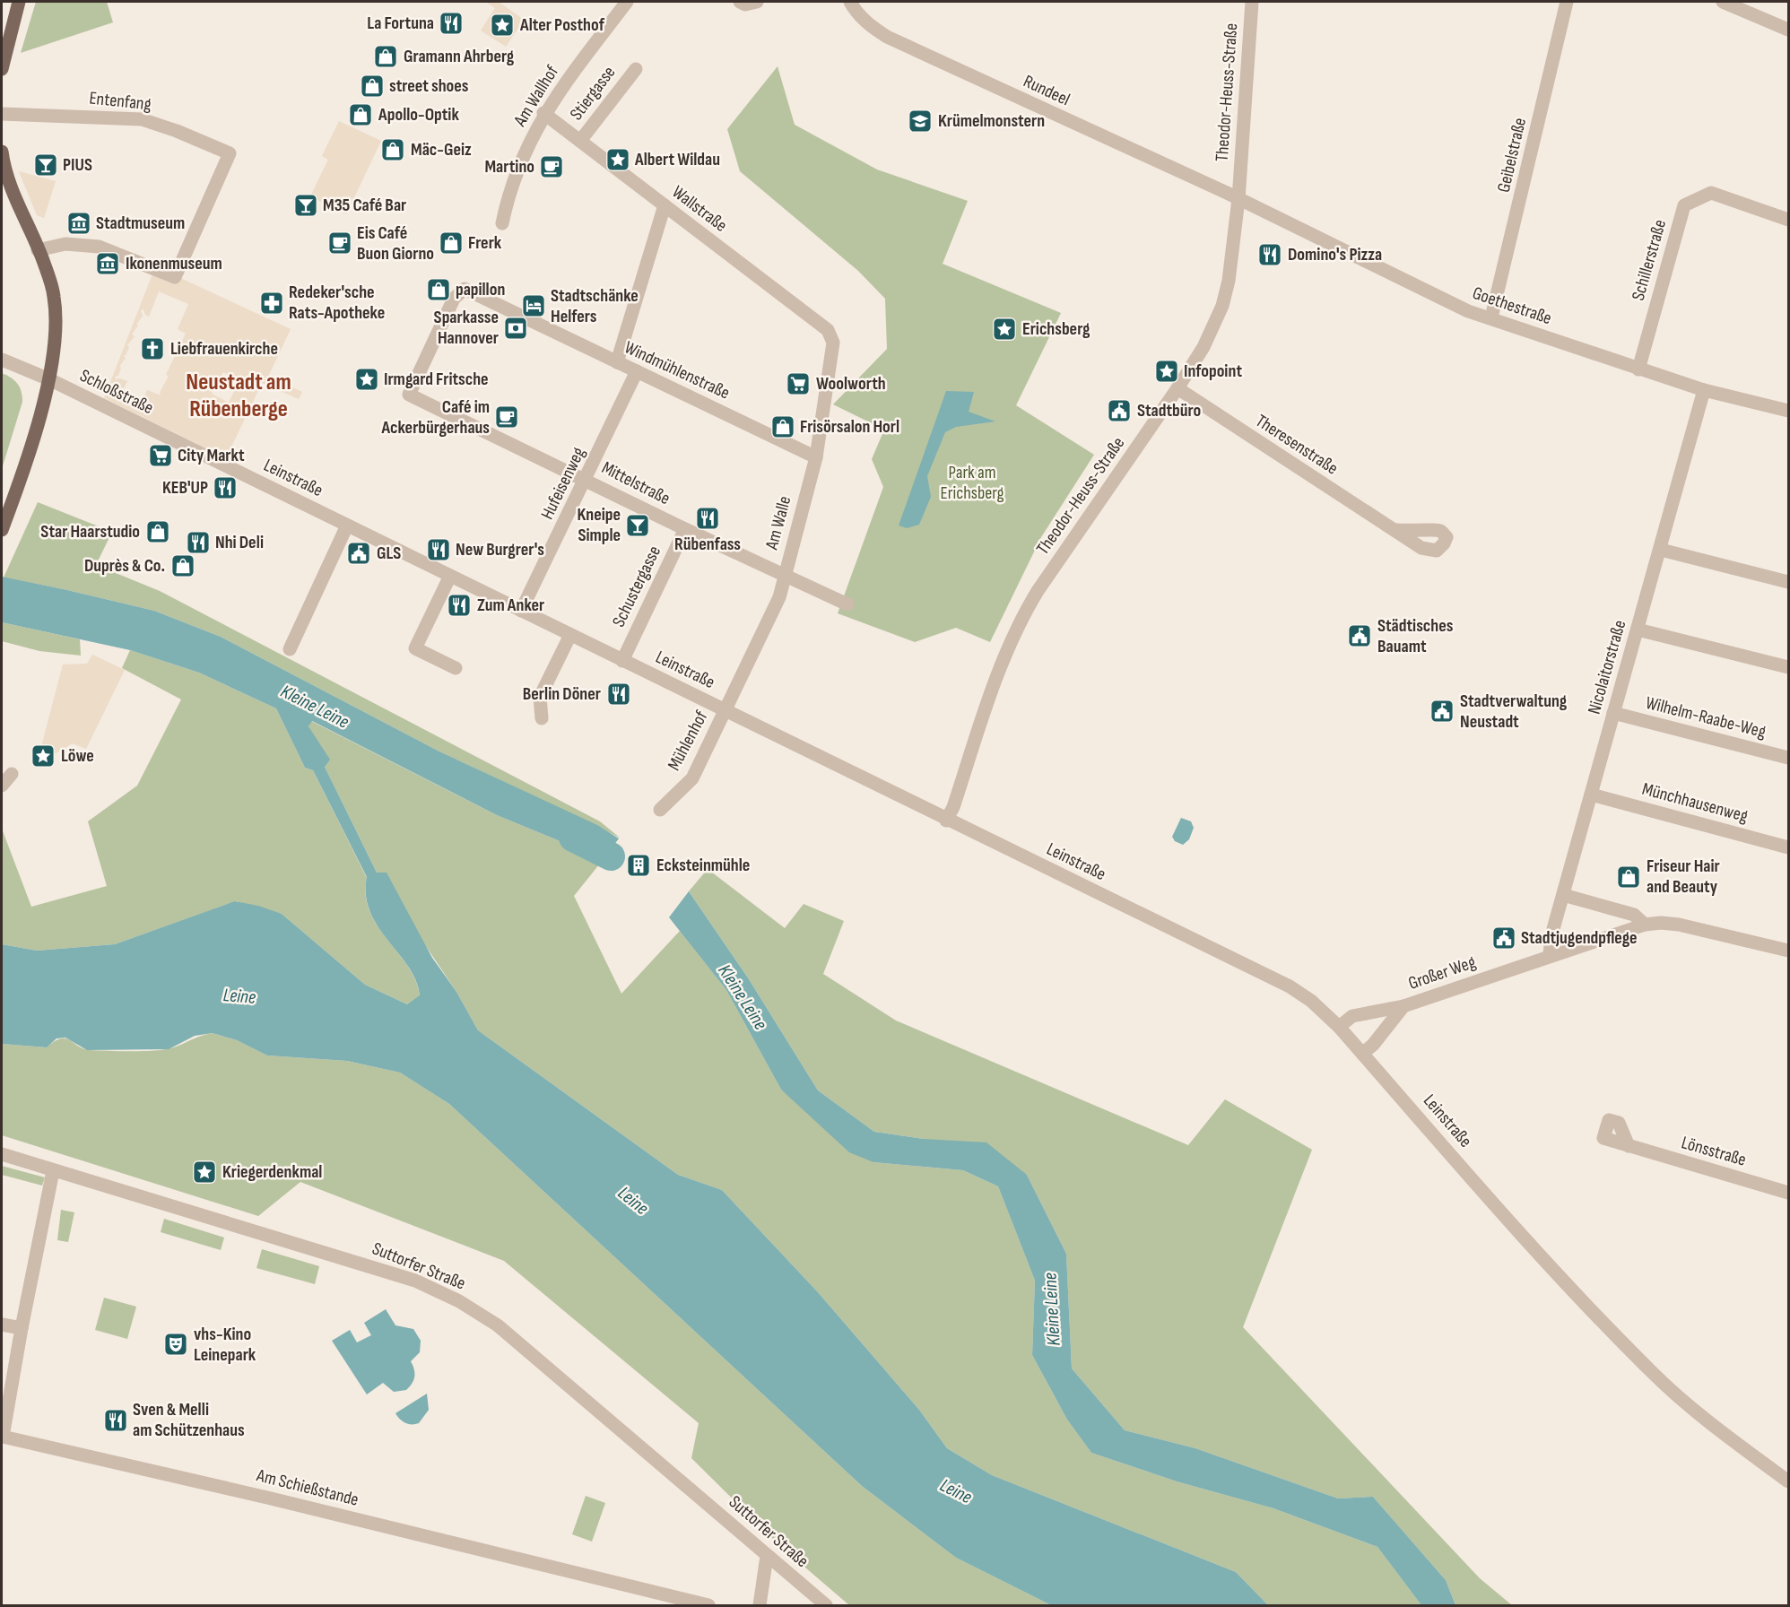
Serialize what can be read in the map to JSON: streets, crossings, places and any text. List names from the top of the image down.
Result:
{
  "streets": {
    "street": [
      "Rundeel",
      "Theodor-Heuss-Straße",
      "Stiergasse",
      "Am Wallhof",
      "Entenfang",
      "Geibelstraße",
      "Wallstraße",
      "Schillerstraße",
      "Goethestraße",
      "Windmühlenstraße",
      "Schloßstraße",
      "Theresenstraße",
      "Leinstraße",
      "Hufeisenweg",
      "Mittelstraße",
      "Am Walle",
      "Schustergasse",
      "Nicolaitorstraße",
      "Wilhelm-Raabe-Weg",
      "Mühlenhof",
      "Münchhausenweg",
      "Großer Weg",
      "Lönsstraße",
      "Suttorfer Straße",
      "Am Schießstande"
    ]
  },
  "crossings": [
    ["Rundeel", "Theodor-Heuss-Straße"],
    ["Rundeel", "Goethestraße"],
    ["Theodor-Heuss-Straße", "Goethestraße"],
    ["Theodor-Heuss-Straße", "Theresenstraße"],
    ["Theodor-Heuss-Straße", "Leinstraße"],
    ["Stiergasse", "Wallstraße"],
    ["Am Wallhof", "Wallstraße"],
    ["Geibelstraße", "Goethestraße"],
    ["Wallstraße", "Am Walle"],
    ["Schillerstraße", "Goethestraße"],
    ["Goethestraße", "Nicolaitorstraße"],
    ["Windmühlenstraße", "Hufeisenweg"],
    ["Windmühlenstraße", "Mittelstraße"],
    ["Windmühlenstraße", "Am Walle"],
    ["Schloßstraße", "Leinstraße"],
    ["Leinstraße", "Hufeisenweg"],
    ["Leinstraße", "Am Walle"],
    ["Leinstraße", "Schustergasse"],
    ["Leinstraße", "Mühlenhof"],
    ["Leinstraße", "Großer Weg"],
    ["Hufeisenweg", "Mittelstraße"],
    ["Mittelstraße", "Am Walle"],
    ["Mittelstraße", "Schustergasse"],
    ["Am Walle", "Mühlenhof"],
    ["Nicolaitorstraße", "Wilhelm-Raabe-Weg"],
    ["Nicolaitorstraße", "Münchhausenweg"],
    ["Nicolaitorstraße", "Großer Weg"]
  ],
  "districts": ["Neustadt am Rübenberge"],
  "water": ["Kleine Leine", "Leine"],
  "parks": ["Park am Erichsberg"],
  "places": {
    "restaurant": [
      "La Fortuna",
      "Domino's Pizza",
      "KEB'UP",
      "Rübenfass",
      "Nhi Deli",
      "New Burgrer's",
      "Zum Anker",
      "Berlin Döner",
      "Sven & Melli am Schützenhaus"
    ],
    "place": [
      "Alter Posthof",
      "Albert Wildau",
      "Erichsberg",
      "Infopoint",
      "Irmgard Fritsche",
      "Löwe",
      "Kriegerdenkmal"
    ],
    "shop": [
      "Gramann Ahrberg",
      "street shoes",
      "Apollo-Optik",
      "Mäc-Geiz",
      "Frerk",
      "papillon",
      "Frisörsalon Horl",
      "Star Haarstudio",
      "Duprès & Co.",
      "Friseur Hair and Beauty"
    ],
    "school or university": ["Krümelmonstern"],
    "bar": ["PIUS", "M35 Café Bar", "Kneipe Simple"],
    "cafe": ["Martino", "Eis Café Buon Giorno", "Café im Ackerbürgerhaus"],
    "museum": ["Stadtmuseum", "Ikonenmuseum"],
    "pharmacy": ["Redeker'sche Rats-Apotheke"],
    "hotel": ["Stadtschänke Helfers"],
    "bank": ["Sparkasse Hannover"],
    "church": ["Liebfrauenkirche"],
    "supermarket": ["Woolworth", "City Markt"],
    "public building": [
      "Stadtbüro",
      "GLS",
      "Städtisches Bauamt",
      "Stadtverwaltung Neustadt",
      "Stadtjugendpflege"
    ],
    "building": ["Ecksteinmühle"],
    "theatre": ["vhs-Kino Leinepark"]
  }
}
